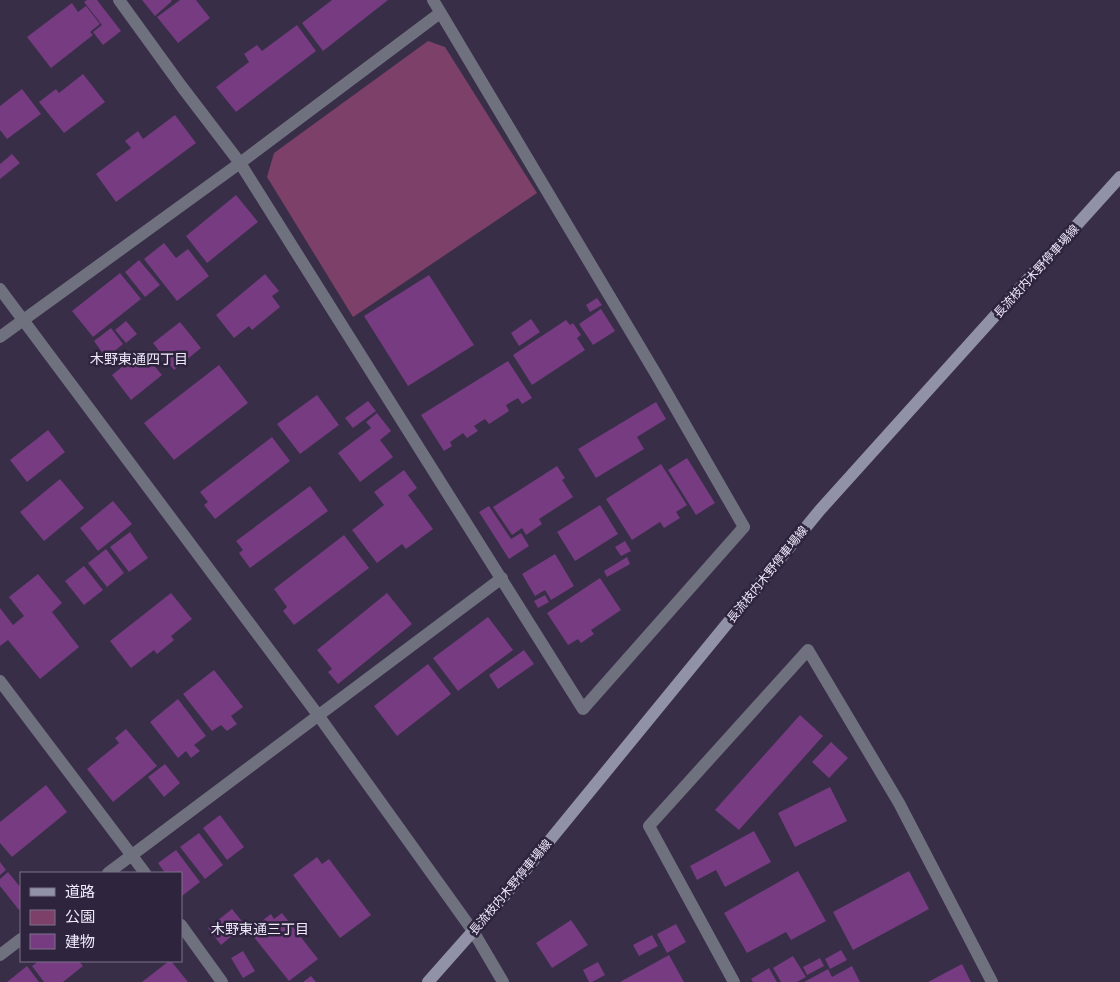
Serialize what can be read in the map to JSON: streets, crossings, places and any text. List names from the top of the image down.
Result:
{
  "streets": {
    "main road": ["長流枝内木野停車場線"]
  },
  "districts": ["木野東通四丁目", "木野東通三丁目"],
  "legend": ["道路", "公園", "建物"]
}
